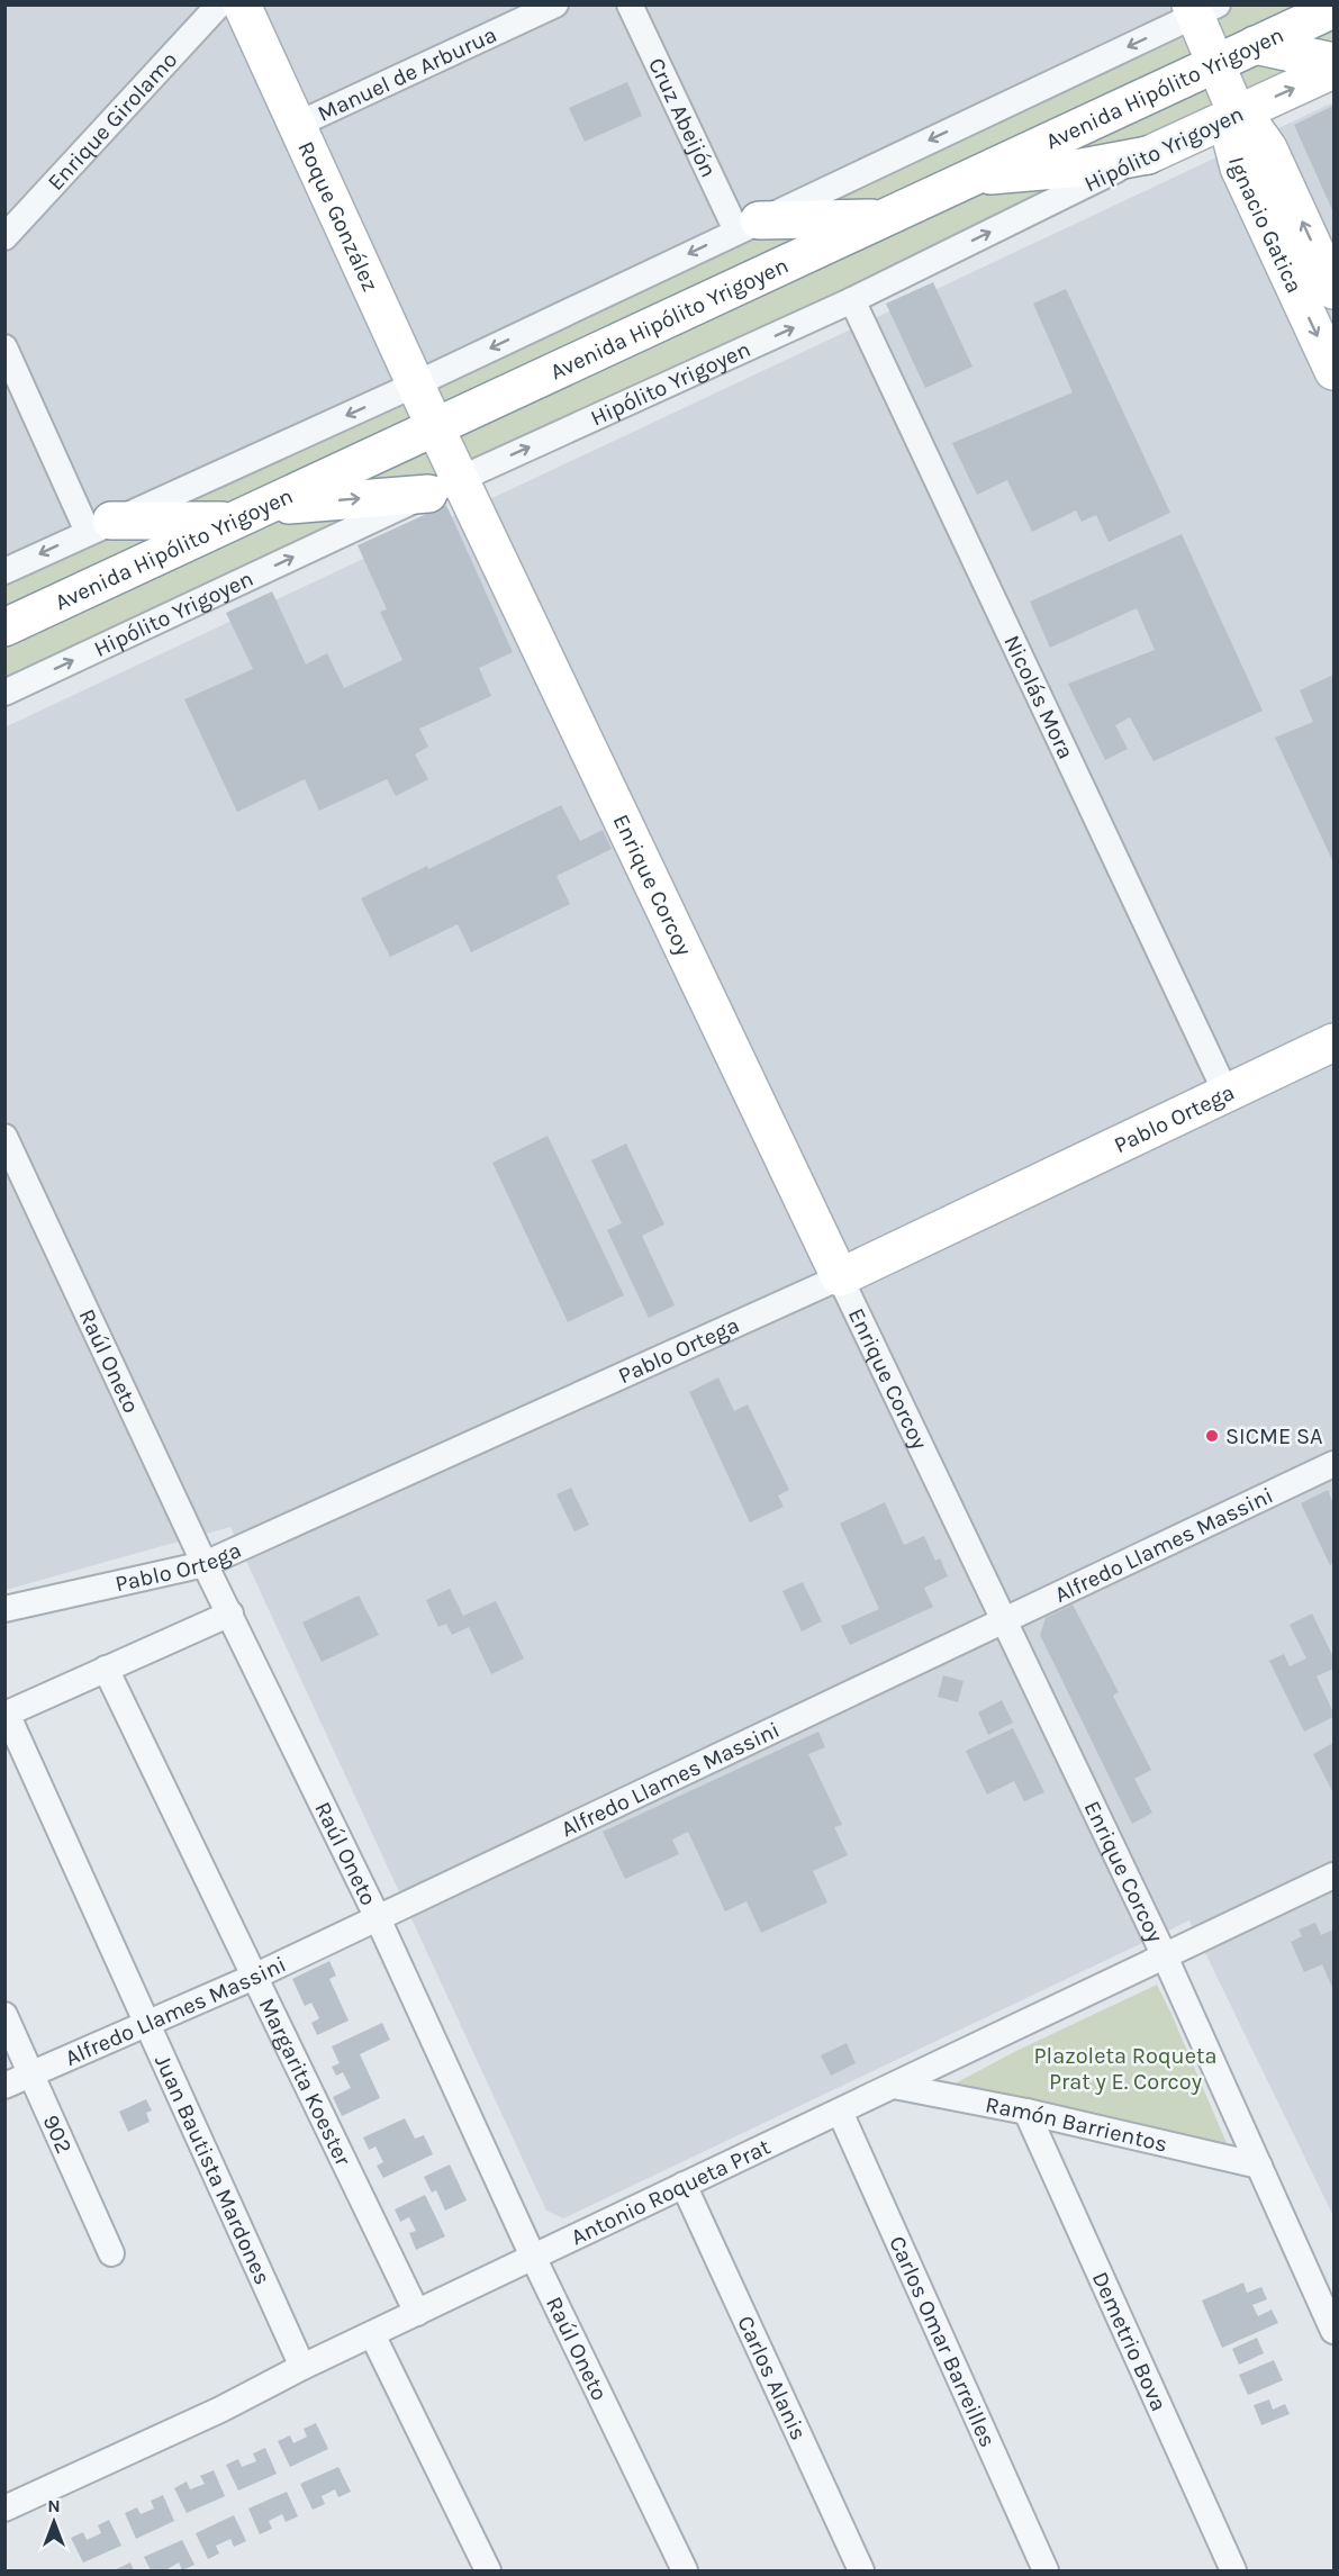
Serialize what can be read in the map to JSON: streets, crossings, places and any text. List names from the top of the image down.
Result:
{
  "streets": {
    "main road": [
      "Avenida Hipólito Yrigoyen",
      "Hipólito Yrigoyen",
      "Roque González",
      "Ignacio Gatica",
      "Enrique Corcoy",
      "Pablo Ortega"
    ],
    "street": [
      "Manuel de Arburua",
      "Cruz Abeijón",
      "Enrique Girolamo",
      "Nicolás Mora",
      "Raúl Oneto",
      "Alfredo Llames Massini",
      "Margarita Koester",
      "Ramón Barrientos",
      "902",
      "Juan Bautista Mardones",
      "Antonio Roqueta Prat",
      "Carlos Omar Barreilles",
      "Demetrio Bova",
      "Carlos Alanis"
    ]
  },
  "crossings": [
    ["Manuel de Arburua", "Roque González"],
    ["Avenida Hipólito Yrigoyen", "Roque González"],
    ["Avenida Hipólito Yrigoyen", "Enrique Corcoy"],
    ["Hipólito Yrigoyen", "Ignacio Gatica"],
    ["Hipólito Yrigoyen", "Nicolás Mora"],
    ["Hipólito Yrigoyen", "Enrique Corcoy"],
    ["Roque González", "Enrique Corcoy"],
    ["Nicolás Mora", "Pablo Ortega"],
    ["Enrique Corcoy", "Pablo Ortega"],
    ["Enrique Corcoy", "Alfredo Llames Massini"],
    ["Enrique Corcoy", "Ramón Barrientos"],
    ["Enrique Corcoy", "Antonio Roqueta Prat"],
    ["Pablo Ortega", "Raúl Oneto"],
    ["Raúl Oneto", "Alfredo Llames Massini"],
    ["Raúl Oneto", "Antonio Roqueta Prat"],
    ["Alfredo Llames Massini", "Margarita Koester"],
    ["Alfredo Llames Massini", "902"],
    ["Alfredo Llames Massini", "Juan Bautista Mardones"],
    ["Margarita Koester", "Juan Bautista Mardones"],
    ["Margarita Koester", "Antonio Roqueta Prat"],
    ["Ramón Barrientos", "Antonio Roqueta Prat"],
    ["Ramón Barrientos", "Demetrio Bova"],
    ["Juan Bautista Mardones", "Antonio Roqueta Prat"],
    ["Antonio Roqueta Prat", "Carlos Omar Barreilles"],
    ["Antonio Roqueta Prat", "Carlos Alanis"]
  ],
  "parks": ["Plazoleta Roqueta Prat y E. Corcoy"],
  "places": ["SICME SA"],
  "north": "top"
}
